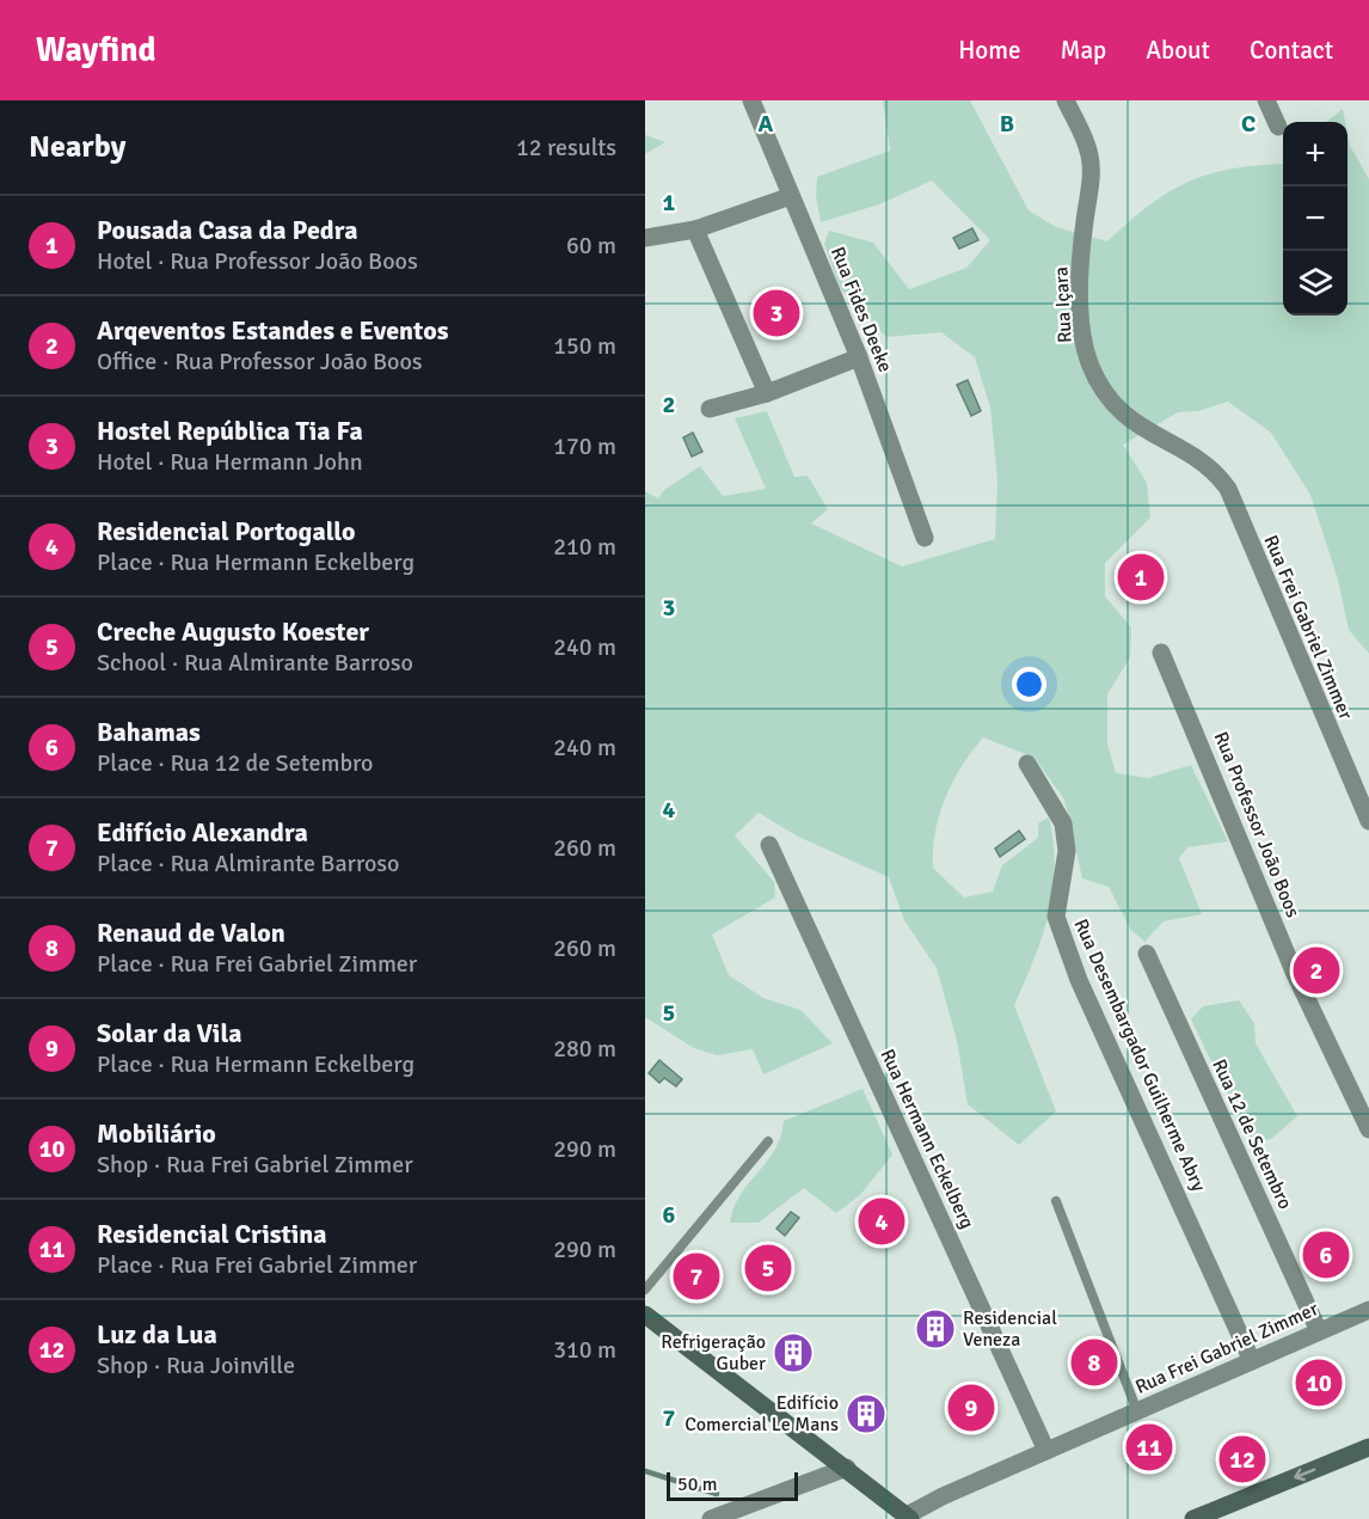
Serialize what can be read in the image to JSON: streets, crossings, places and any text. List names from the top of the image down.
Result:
{
  "streets": {
    "street": [
      "Rua Içara",
      "Rua Fides Deeke",
      "Rua Frei Gabriel Zimmer",
      "Rua Professor João Boos",
      "Rua Desembargador Guilherme Abry",
      "Rua 12 de Setembro",
      "Rua Hermann Eckelberg"
    ]
  },
  "crossings": [
    ["Rua Içara", "Rua Frei Gabriel Zimmer"],
    ["Rua Frei Gabriel Zimmer", "Rua Desembargador Guilherme Abry"],
    ["Rua Frei Gabriel Zimmer", "Rua 12 de Setembro"],
    ["Rua Frei Gabriel Zimmer", "Rua Hermann Eckelberg"]
  ],
  "places": {
    "building": ["Residencial Veneza", "Refrigeração Guber", "Edifício Comercial Le Mans"]
  },
  "scale_bar": "50 m",
  "page": {
    "header": "Wayfind",
    "nav": [
      "Home",
      "Map",
      "About",
      "Contact"
    ],
    "heading": ["Nearby", "12 results"],
    "map_buttons": ["+", "−"],
    "list": [
      {
        "mark": "1",
        "name": "Pousada Casa da Pedra",
        "note": "Hotel · Rua Professor João Boos",
        "value": "60 m"
      },
      {
        "mark": "2",
        "name": "Arqeventos Estandes e Eventos",
        "note": "Office · Rua Professor João Boos",
        "value": "150 m"
      },
      {
        "mark": "3",
        "name": "Hostel República Tia Fa",
        "note": "Hotel · Rua Hermann John",
        "value": "170 m"
      },
      {
        "mark": "4",
        "name": "Residencial Portogallo",
        "note": "Place · Rua Hermann Eckelberg",
        "value": "210 m"
      },
      {
        "mark": "5",
        "name": "Creche Augusto Koester",
        "note": "School · Rua Almirante Barroso",
        "value": "240 m"
      },
      {
        "mark": "6",
        "name": "Bahamas",
        "note": "Place · Rua 12 de Setembro",
        "value": "240 m"
      },
      {
        "mark": "7",
        "name": "Edifício Alexandra",
        "note": "Place · Rua Almirante Barroso",
        "value": "260 m"
      },
      {
        "mark": "8",
        "name": "Renaud de Valon",
        "note": "Place · Rua Frei Gabriel Zimmer",
        "value": "260 m"
      },
      {
        "mark": "9",
        "name": "Solar da Vila",
        "note": "Place · Rua Hermann Eckelberg",
        "value": "280 m"
      },
      {
        "mark": "10",
        "name": "Mobiliário",
        "note": "Shop · Rua Frei Gabriel Zimmer",
        "value": "290 m"
      },
      {
        "mark": "11",
        "name": "Residencial Cristina",
        "note": "Place · Rua Frei Gabriel Zimmer",
        "value": "290 m"
      },
      {
        "mark": "12",
        "name": "Luz da Lua",
        "note": "Shop · Rua Joinville",
        "value": "310 m"
      }
    ],
    "pins": [
      "3",
      "1",
      "2",
      "4",
      "6",
      "5",
      "7",
      "8",
      "10",
      "9",
      "11",
      "12"
    ],
    "scale": "50 m"
  },
  "grid": {
    "columns": ["A", "B", "C"],
    "rows": [
      "1",
      "2",
      "3",
      "4",
      "5",
      "6",
      "7"
    ]
  }
}
